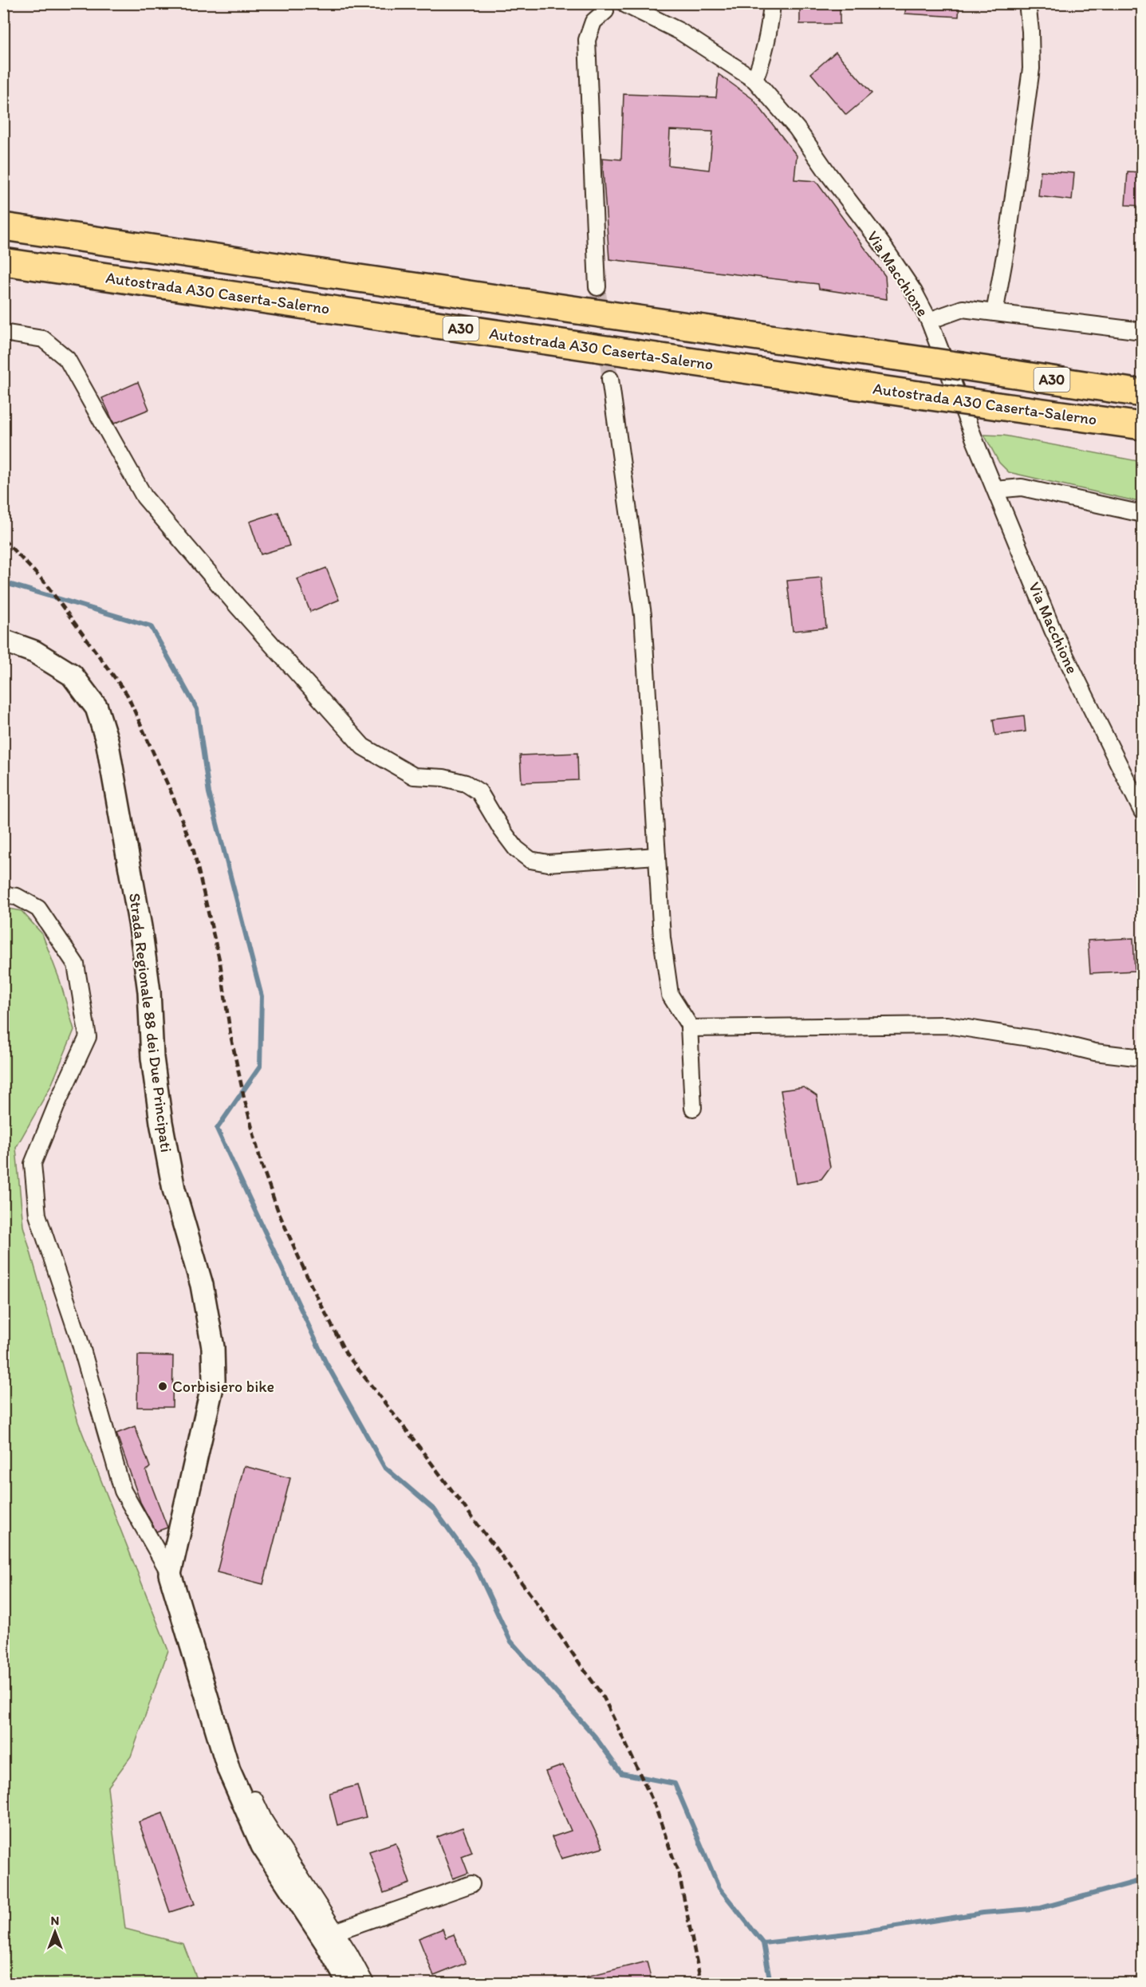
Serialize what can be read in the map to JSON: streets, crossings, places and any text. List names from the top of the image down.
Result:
{
  "streets": {
    "highway": ["Autostrada A30 Caserta-Salerno", "A30"],
    "main road": ["Strada Regionale 88 dei Due Principati"],
    "street": ["Via Macchione"]
  },
  "places": ["Corbisiero bike"],
  "north": "top"
}
